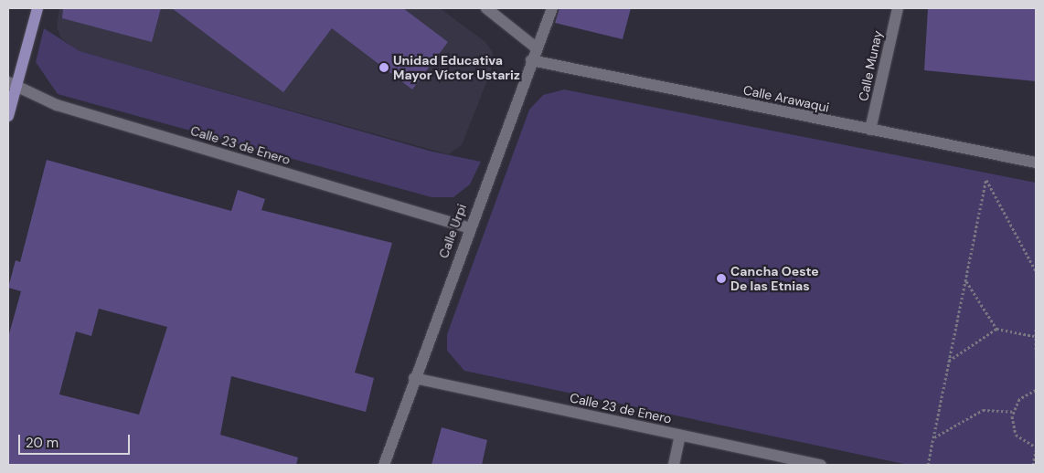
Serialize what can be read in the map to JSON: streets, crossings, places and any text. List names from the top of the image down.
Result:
{
  "streets": {
    "street": [
      "Calle Munay",
      "Calle Arawaqui",
      "Calle 23 de Enero",
      "Calle Urpi"
    ]
  },
  "crossings": [
    ["Calle Munay", "Calle Arawaqui"],
    ["Calle Arawaqui", "Calle Urpi"],
    ["Calle 23 de Enero", "Calle Urpi"]
  ],
  "places": ["Unidad Educativa Mayor Víctor Ustariz", "Cancha Oeste De las Etnias"],
  "scale_bar": "20 m"
}
